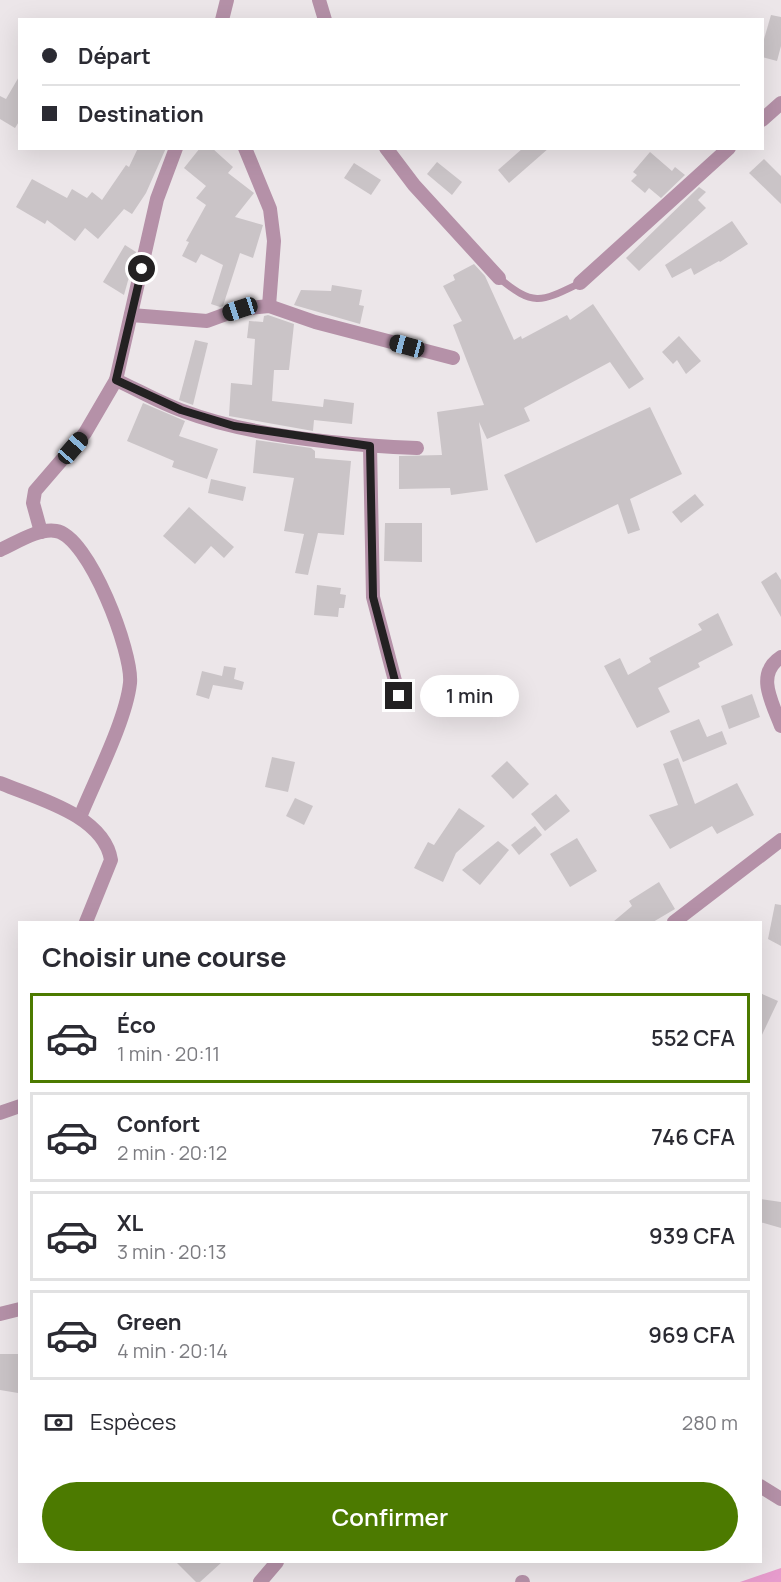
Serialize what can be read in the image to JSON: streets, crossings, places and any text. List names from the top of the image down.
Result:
{
  "page": {
    "banner": ["Départ", "Destination"],
    "bubble": "1 min",
    "heading": "Choisir une course",
    "list": [
      {
        "name": "Éco",
        "note": "1 min · 20:11",
        "value": "552 CFA"
      },
      {
        "name": "Confort",
        "note": "2 min · 20:12",
        "value": "746 CFA"
      },
      {
        "name": "XL",
        "note": "3 min · 20:13",
        "value": "939 CFA"
      },
      {
        "name": "Green",
        "note": "4 min · 20:14",
        "value": "969 CFA"
      }
    ],
    "pay": ["Espèces", "280 m"],
    "buttons": "Confirmer"
  }
}
